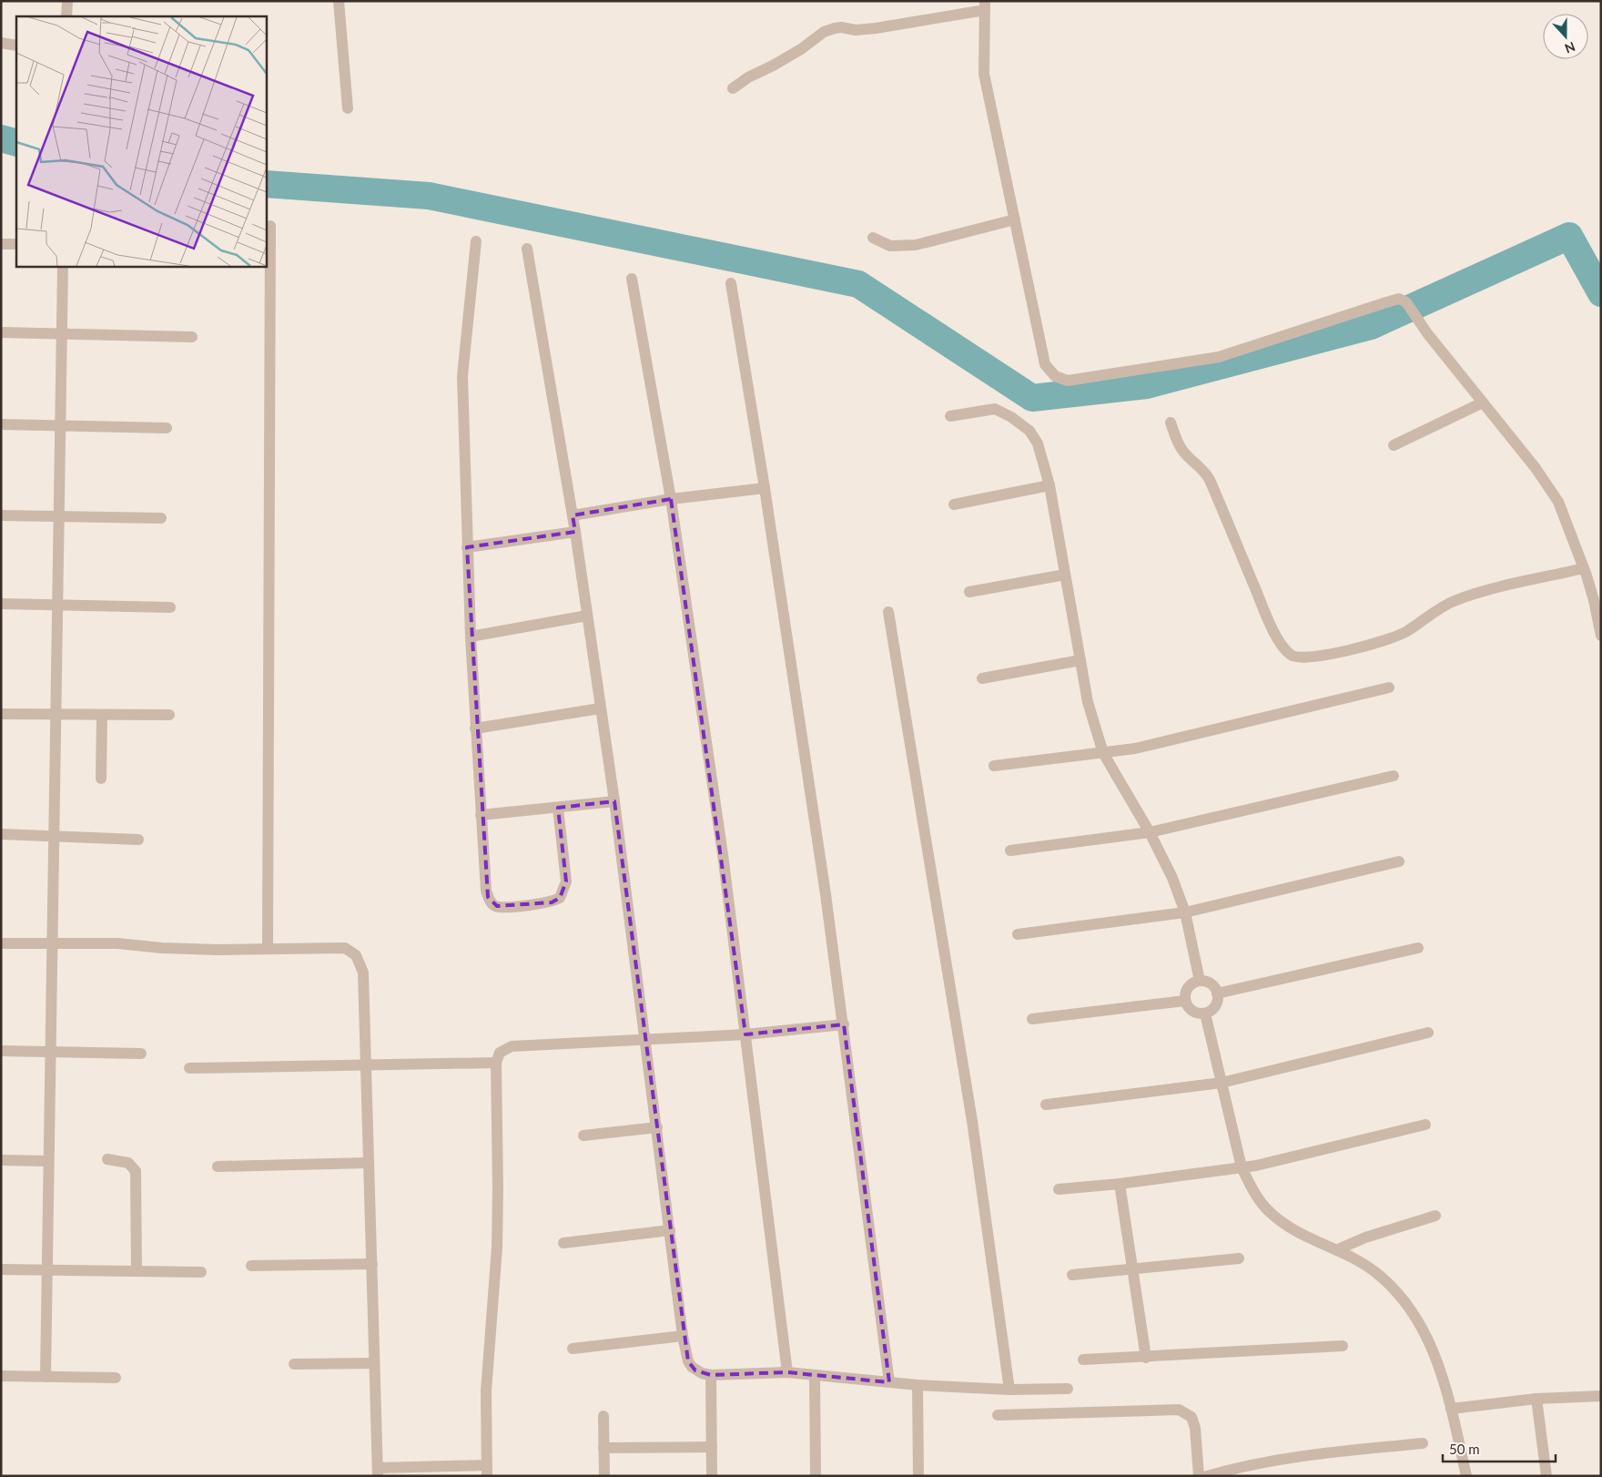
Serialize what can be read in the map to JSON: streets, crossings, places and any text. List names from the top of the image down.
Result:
{
  "scale_bar": "50 m",
  "north": "bottom"
}
